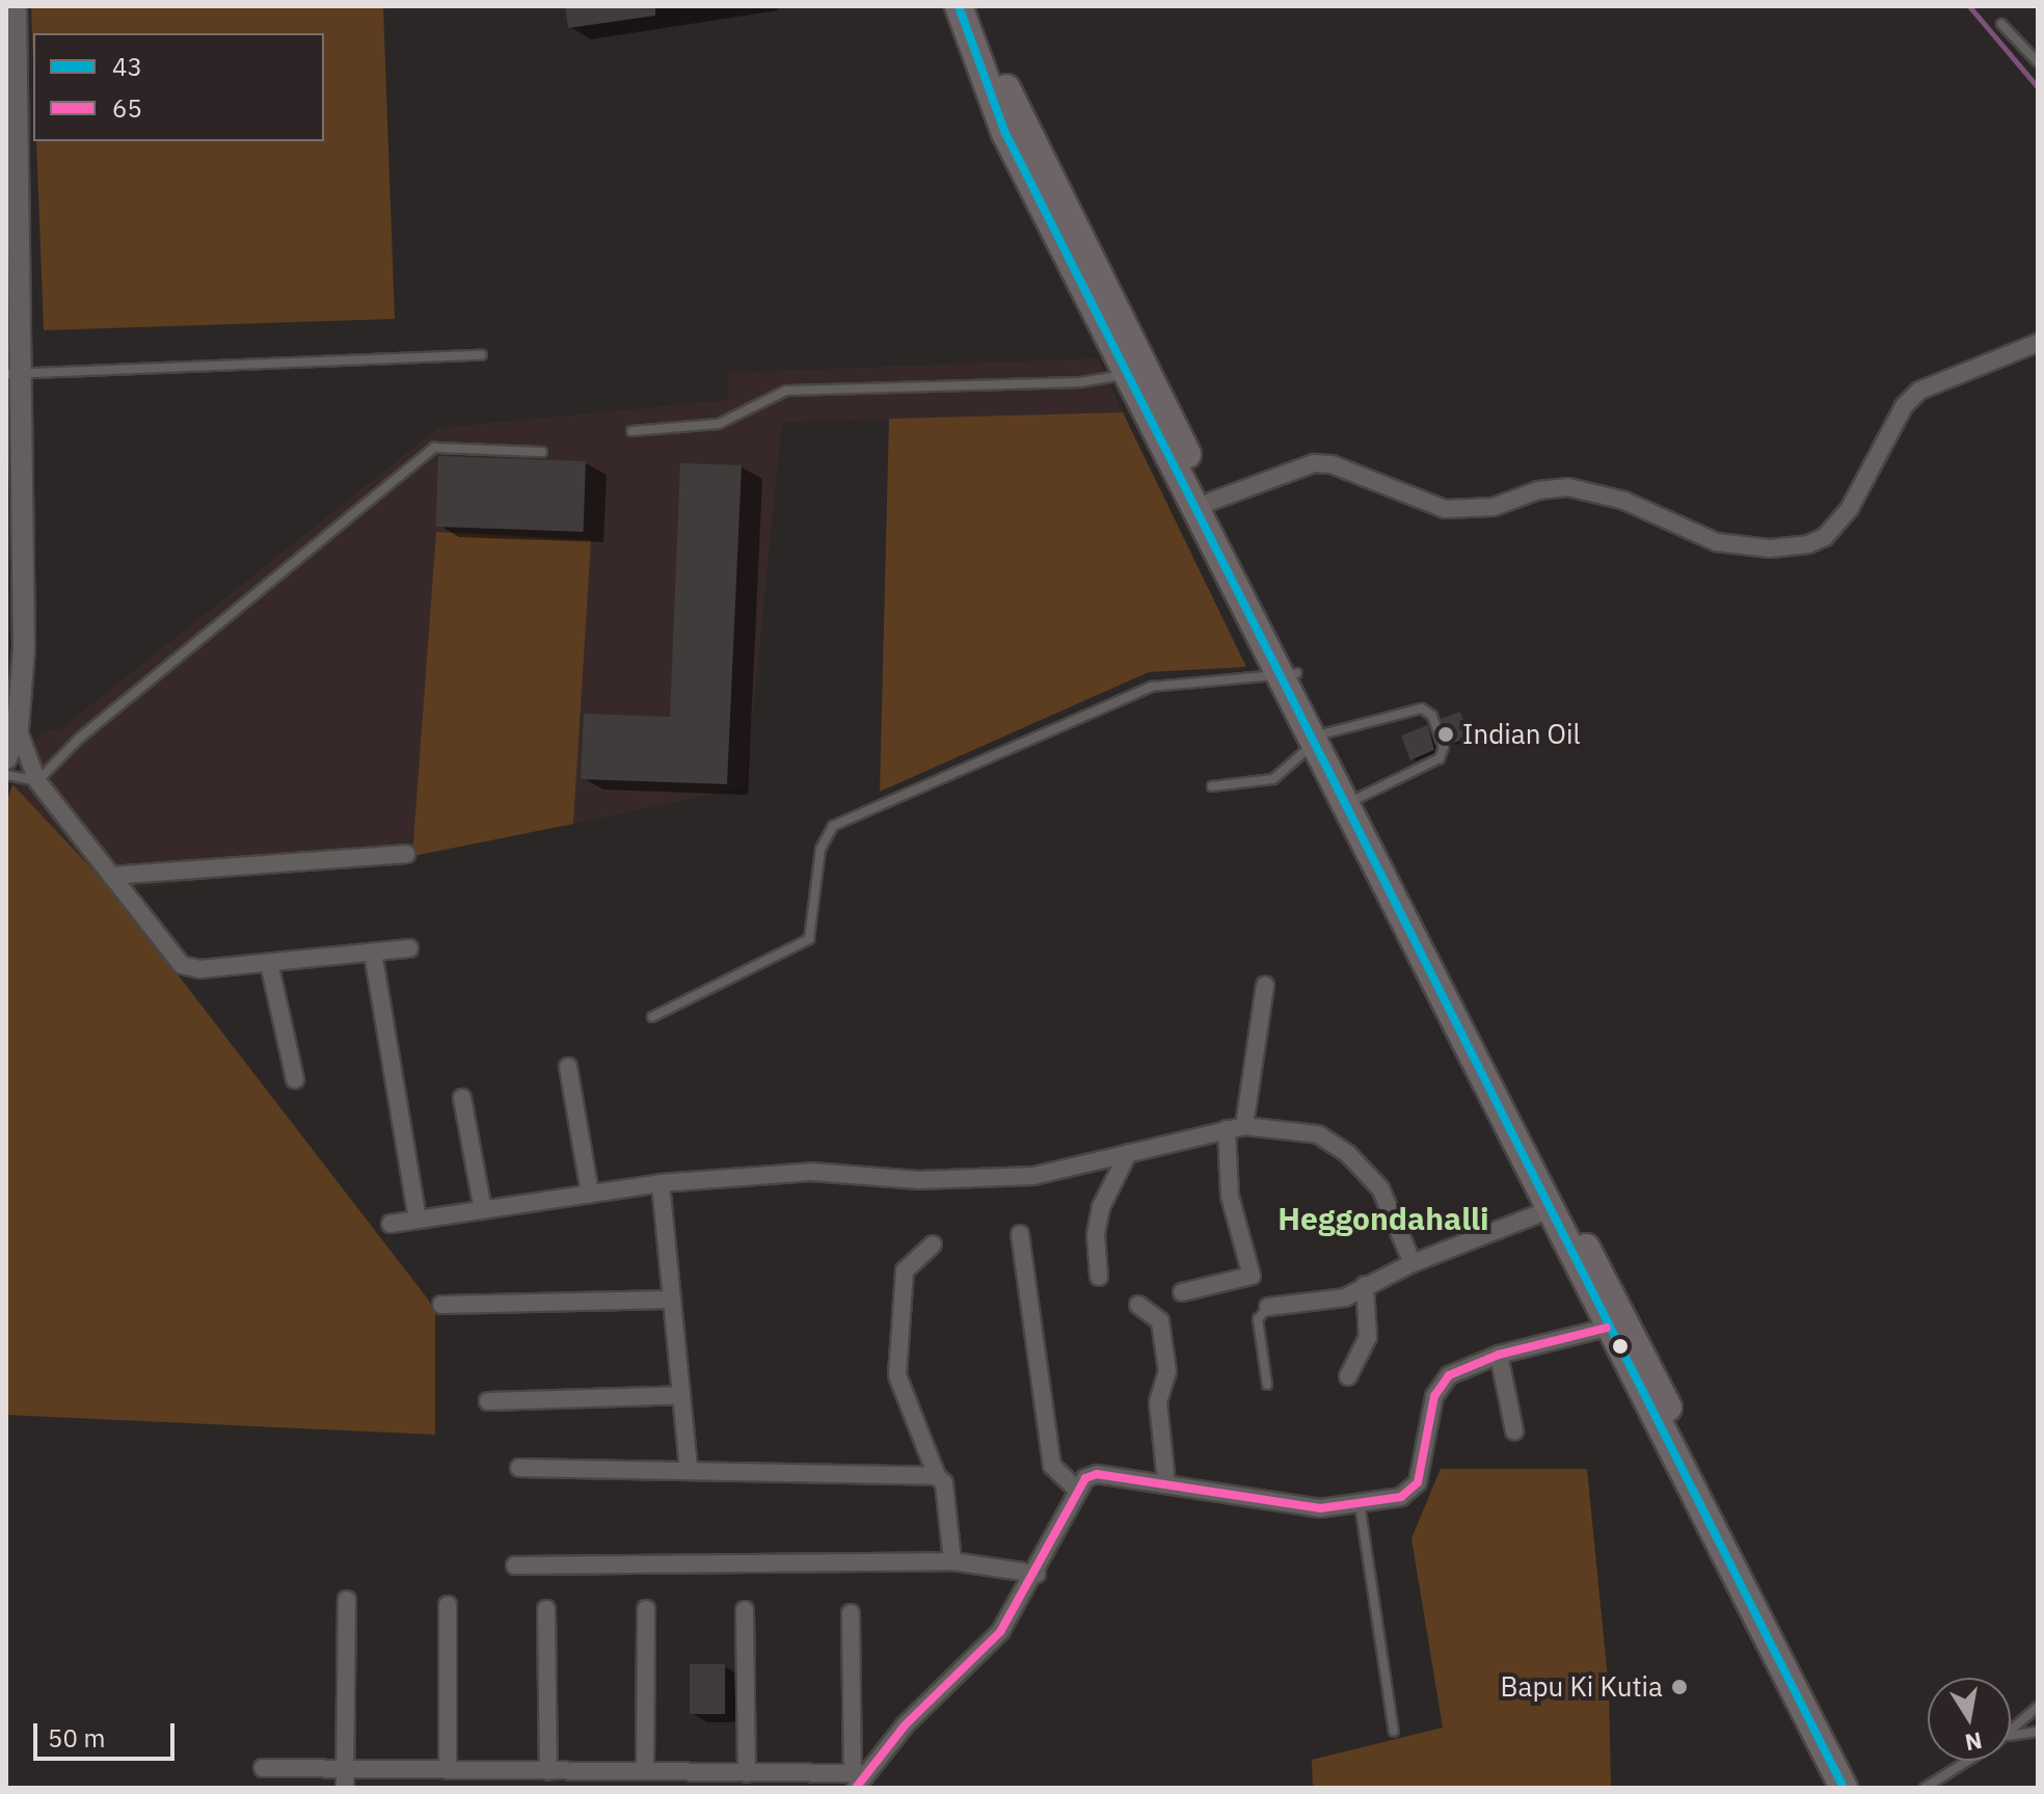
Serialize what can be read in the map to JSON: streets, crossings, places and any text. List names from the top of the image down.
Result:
{
  "districts": ["Heggondahalli"],
  "places": ["Indian Oil", "Bapu Ki Kutia"],
  "lines": ["transit line 43", "transit line 65"],
  "legend": ["43", "65"],
  "scale_bar": "50 m",
  "north": "bottom"
}
